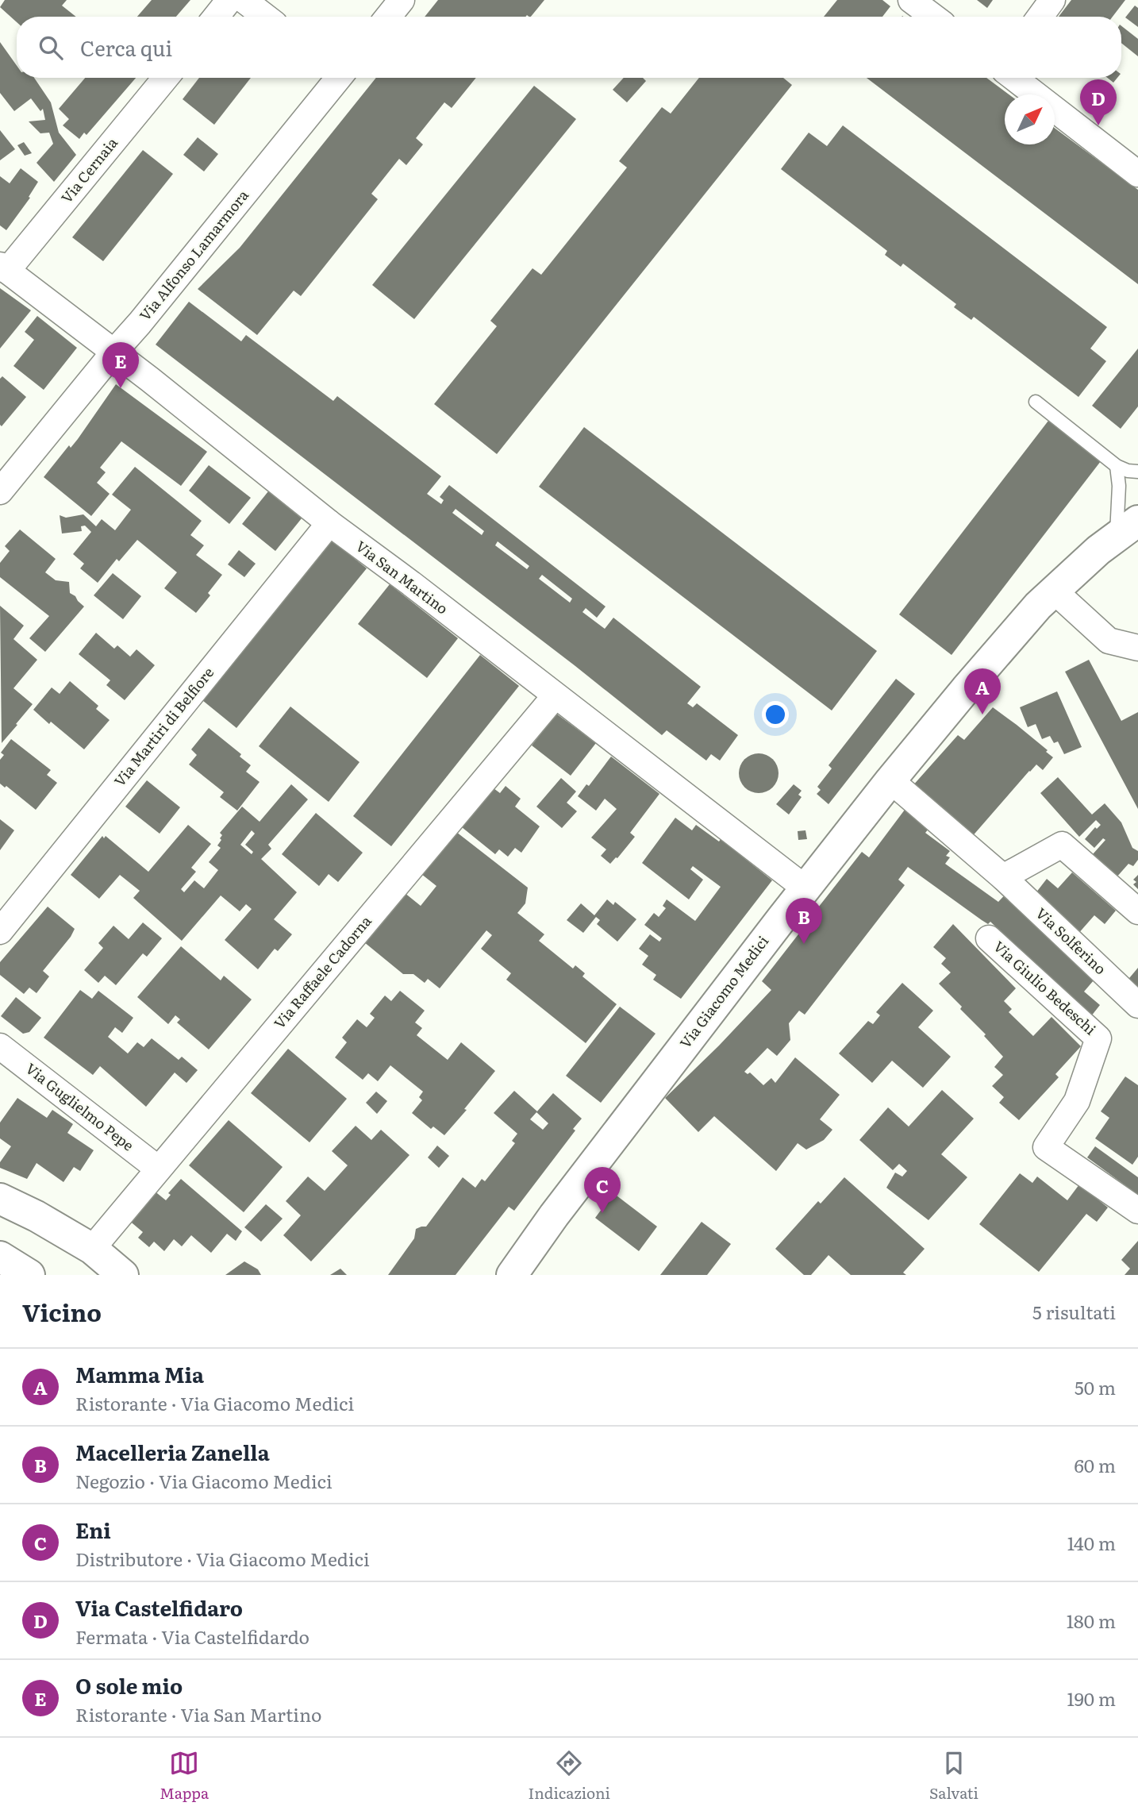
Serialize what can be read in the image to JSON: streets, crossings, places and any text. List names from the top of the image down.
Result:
{
  "streets": {
    "main road": ["Via Giacomo Medici"],
    "street": [
      "Via Cernaia",
      "Via Alfonso Lamarmora",
      "Via San Martino",
      "Via Martiri di Belfiore",
      "Via Solferino",
      "Via Raffaele Cadorna",
      "Via Giulio Bedeschi",
      "Via Guglielmo Pepe"
    ]
  },
  "crossings": [
    ["Via Cernaia", "Via San Martino"],
    ["Via Alfonso Lamarmora", "Via San Martino"],
    ["Via San Martino", "Via Martiri di Belfiore"],
    ["Via San Martino", "Via Raffaele Cadorna"],
    ["Via San Martino", "Via Giacomo Medici"],
    ["Via Solferino", "Via Giacomo Medici"],
    ["Via Raffaele Cadorna", "Via Guglielmo Pepe"]
  ],
  "north": "top right",
  "page": {
    "search": "Cerca qui",
    "pins": [
      "D",
      "E",
      "A",
      "B",
      "C"
    ],
    "heading": ["Vicino", "5 risultati"],
    "list": [
      {
        "mark": "A",
        "name": "Mamma Mia",
        "note": "Ristorante · Via Giacomo Medici",
        "value": "50 m"
      },
      {
        "mark": "B",
        "name": "Macelleria Zanella",
        "note": "Negozio · Via Giacomo Medici",
        "value": "60 m"
      },
      {
        "mark": "C",
        "name": "Eni",
        "note": "Distributore · Via Giacomo Medici",
        "value": "140 m"
      },
      {
        "mark": "D",
        "name": "Via Castelfidaro",
        "note": "Fermata · Via Castelfidardo",
        "value": "180 m"
      },
      {
        "mark": "E",
        "name": "O sole mio",
        "note": "Ristorante · Via San Martino",
        "value": "190 m"
      }
    ],
    "nav": ["Mappa", "Indicazioni", "Salvati"]
  }
}
